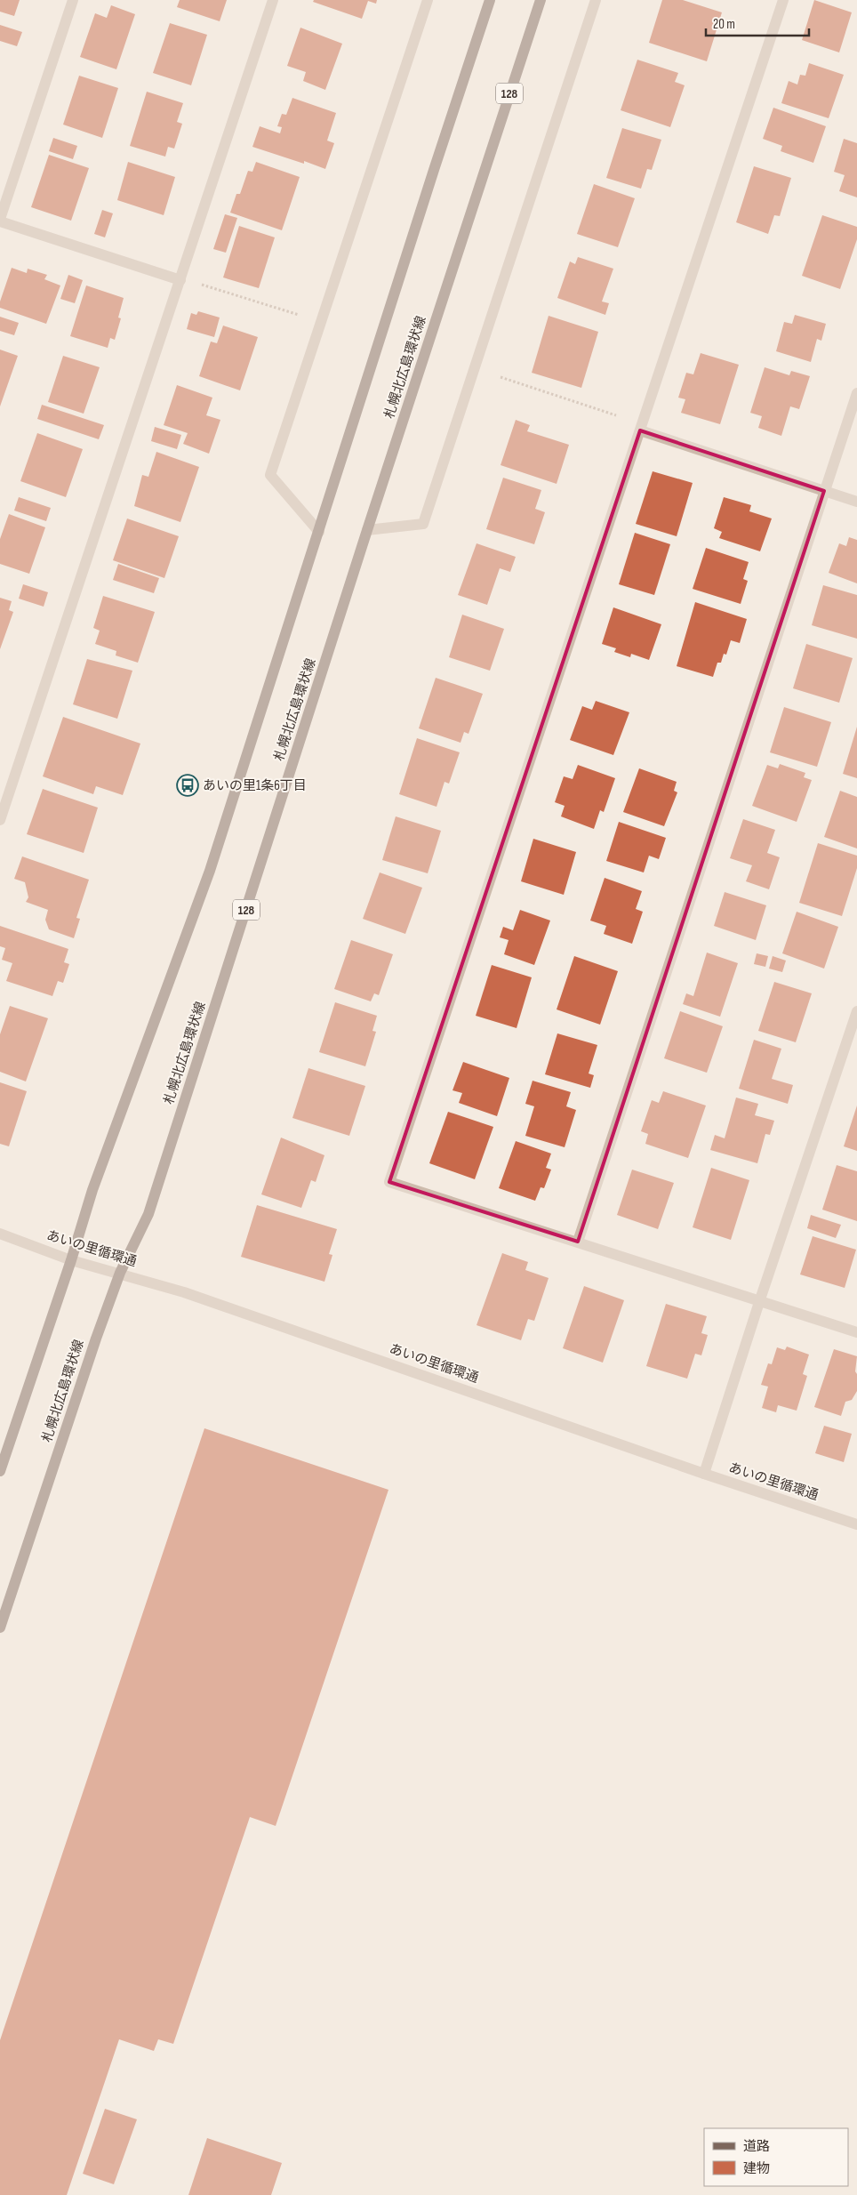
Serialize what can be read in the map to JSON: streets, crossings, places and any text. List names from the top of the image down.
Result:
{
  "streets": {
    "main road": ["128", "札幌北広島環状線"],
    "street": ["あいの里循環通"]
  },
  "crossings": [
    ["札幌北広島環状線", "あいの里循環通"]
  ],
  "places": {
    "bus stop": ["あいの里1条6丁目"]
  },
  "legend": ["道路", "建物"],
  "scale_bar": "20 m"
}
